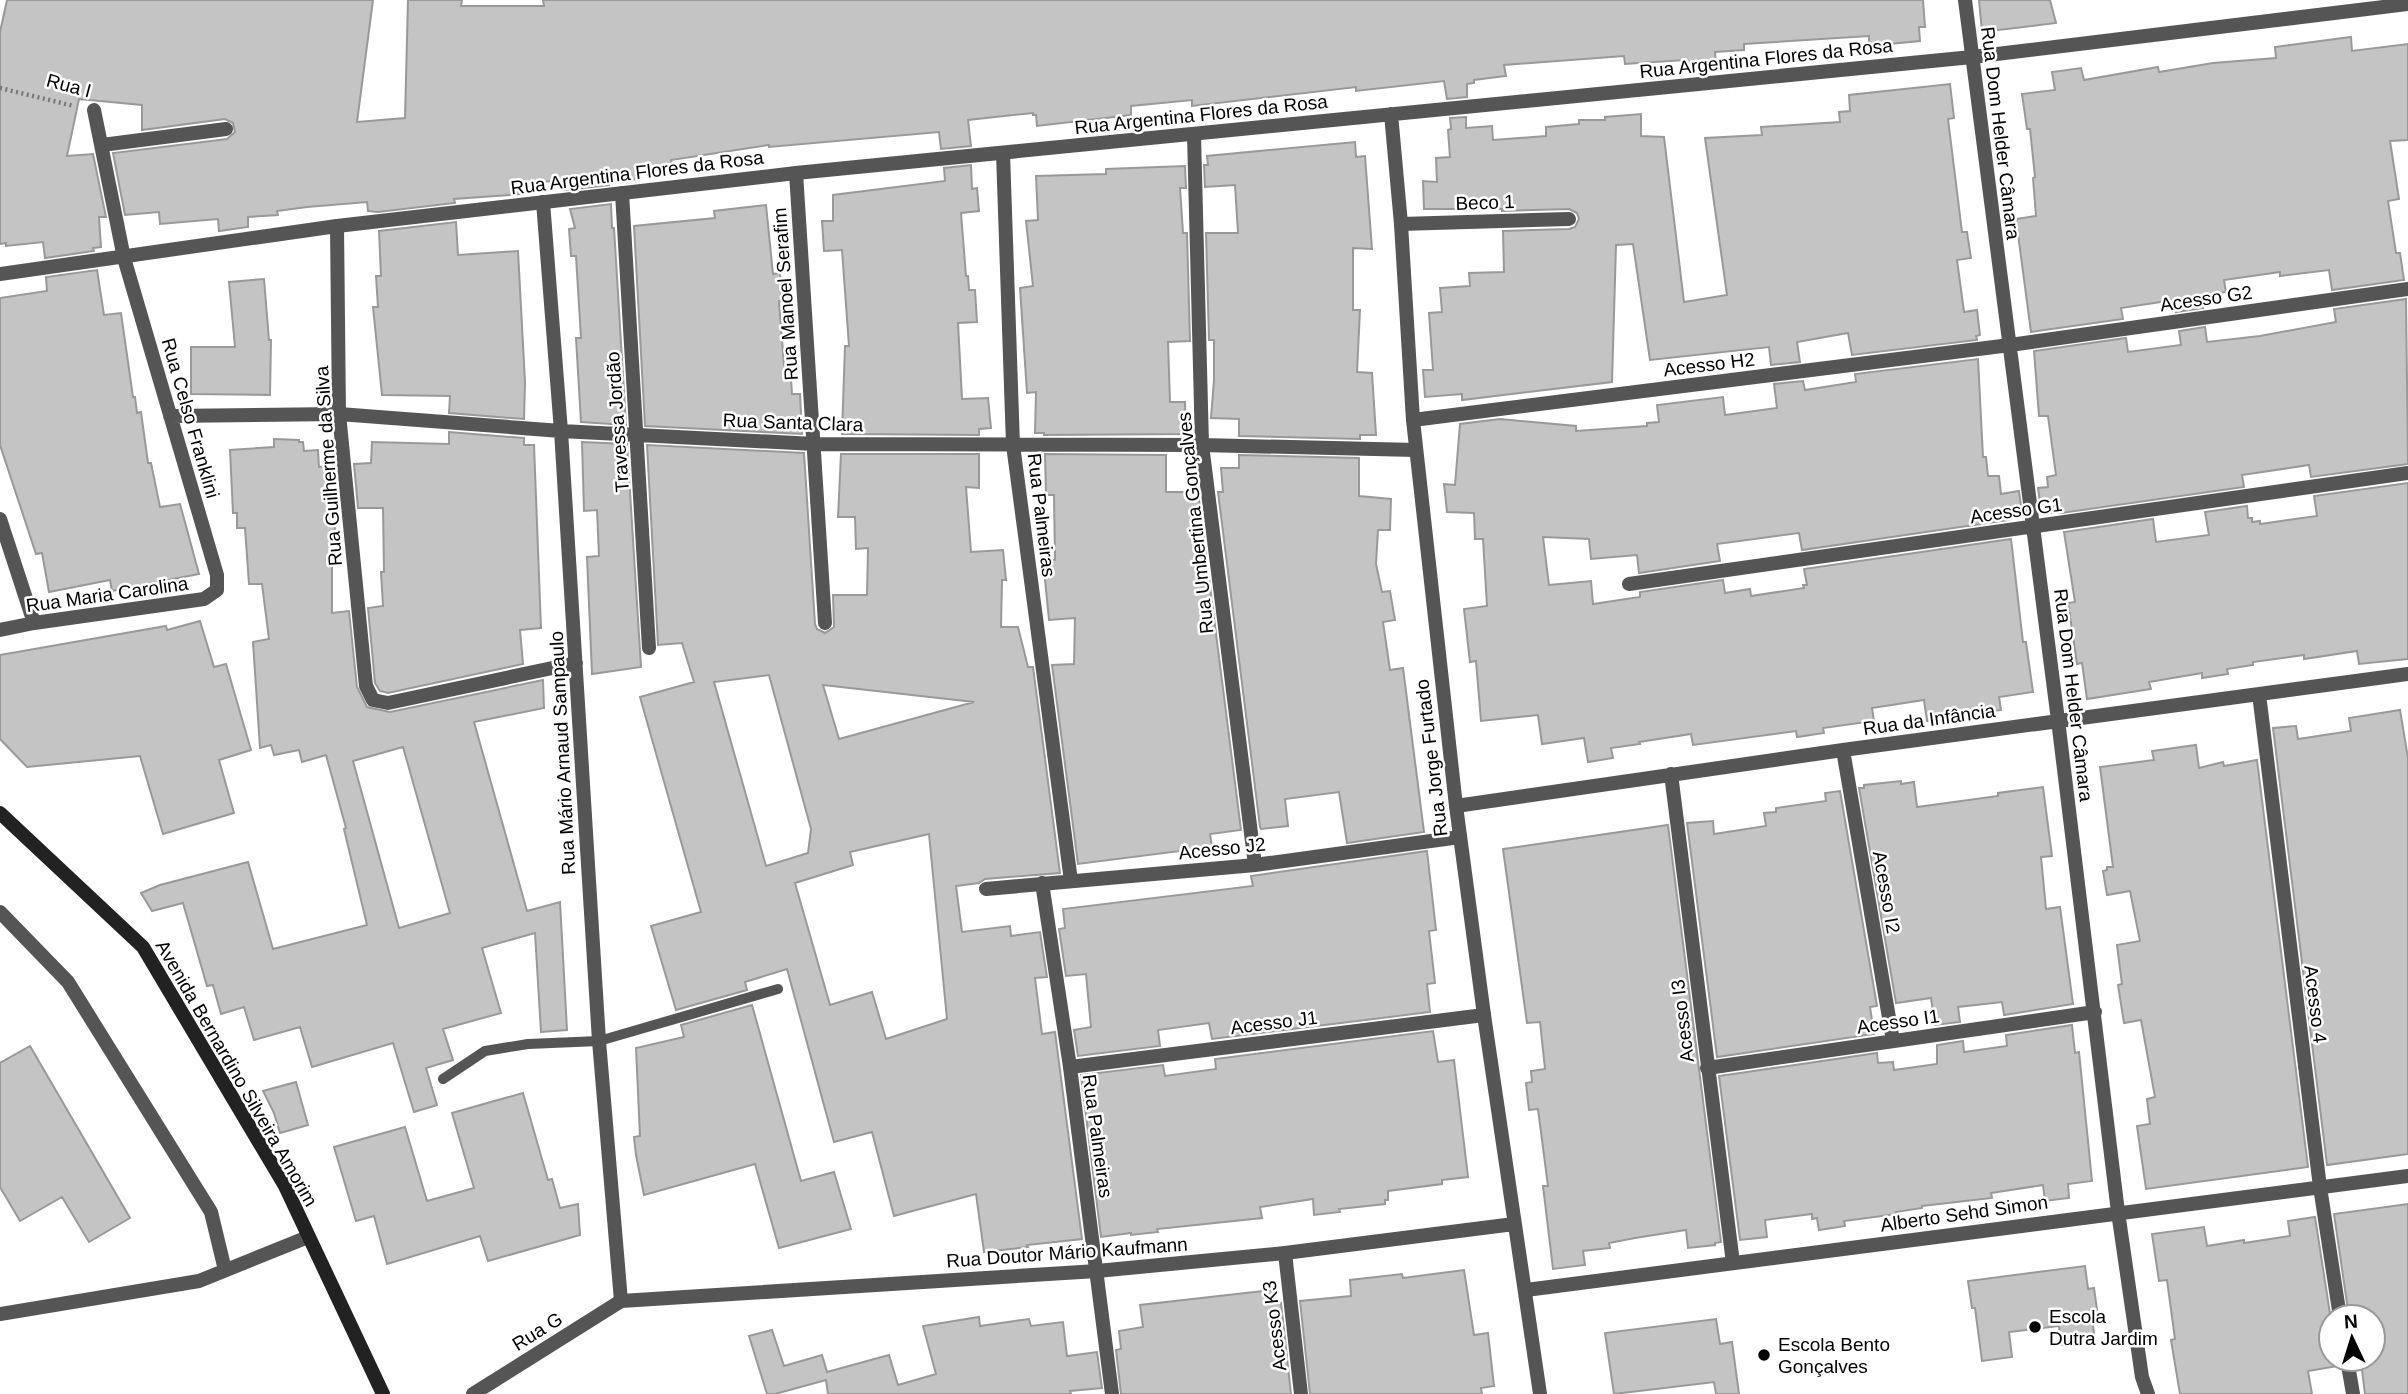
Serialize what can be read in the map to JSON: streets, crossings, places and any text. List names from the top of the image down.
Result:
{
  "streets": {
    "main road": ["Avenida Bernardino Silveira Amorim"],
    "street": [
      "Rua Argentina Flores da Rosa",
      "Rua I",
      "Rua Dom Helder Câmara",
      "Beco 1",
      "Rua Manoel Serafim",
      "Acesso G2",
      "Acesso H2",
      "Rua Celso Franklini",
      "Travessa Jordão",
      "Rua Santa Clara",
      "Rua Guilherme da Silva",
      "Acesso G1",
      "Rua Palmeiras",
      "Rua Umbertina Gonçalves",
      "Rua Maria Carolina",
      "Rua da Infância",
      "Rua Mário Arnaud Sampaulo",
      "Rua Jorge Furtado",
      "Acesso J2",
      "Acesso I2",
      "Acesso 4",
      "Acesso I3",
      "Acesso I1",
      "Acesso J1",
      "Alberto Sehd Simon",
      "Rua Doutor Mário Kaufmann",
      "Acesso K3",
      "Rua G"
    ]
  },
  "crossings": [
    ["Rua Argentina Flores da Rosa", "Rua I"],
    ["Rua Argentina Flores da Rosa", "Rua Dom Helder Câmara"],
    ["Rua Argentina Flores da Rosa", "Rua Manoel Serafim"],
    ["Rua Argentina Flores da Rosa", "Rua Celso Franklini"],
    ["Rua Argentina Flores da Rosa", "Travessa Jordão"],
    ["Rua Argentina Flores da Rosa", "Rua Guilherme da Silva"],
    ["Rua Argentina Flores da Rosa", "Rua Palmeiras"],
    ["Rua Argentina Flores da Rosa", "Rua Umbertina Gonçalves"],
    ["Rua Argentina Flores da Rosa", "Rua Mário Arnaud Sampaulo"],
    ["Rua Argentina Flores da Rosa", "Rua Jorge Furtado"],
    ["Rua I", "Rua Celso Franklini"],
    ["Rua Dom Helder Câmara", "Acesso G2"],
    ["Rua Dom Helder Câmara", "Acesso H2"],
    ["Rua Dom Helder Câmara", "Acesso G1"],
    ["Rua Dom Helder Câmara", "Rua da Infância"],
    ["Rua Dom Helder Câmara", "Acesso I1"],
    ["Rua Dom Helder Câmara", "Alberto Sehd Simon"],
    ["Beco 1", "Rua Jorge Furtado"],
    ["Rua Manoel Serafim", "Rua Santa Clara"],
    ["Acesso G2", "Acesso H2"],
    ["Acesso H2", "Rua Jorge Furtado"],
    ["Rua Celso Franklini", "Rua Santa Clara"],
    ["Rua Celso Franklini", "Rua Maria Carolina"],
    ["Travessa Jordão", "Rua Santa Clara"],
    ["Rua Santa Clara", "Rua Guilherme da Silva"],
    ["Rua Santa Clara", "Rua Palmeiras"],
    ["Rua Santa Clara", "Rua Umbertina Gonçalves"],
    ["Rua Santa Clara", "Rua Mário Arnaud Sampaulo"],
    ["Rua Santa Clara", "Rua Jorge Furtado"],
    ["Rua Guilherme da Silva", "Rua Mário Arnaud Sampaulo"],
    ["Rua Palmeiras", "Acesso J2"],
    ["Rua Palmeiras", "Acesso J1"],
    ["Rua Palmeiras", "Rua Doutor Mário Kaufmann"],
    ["Rua Umbertina Gonçalves", "Acesso J2"],
    ["Rua da Infância", "Rua Jorge Furtado"],
    ["Rua da Infância", "Acesso I2"],
    ["Rua da Infância", "Acesso 4"],
    ["Rua da Infância", "Acesso I3"],
    ["Rua Mário Arnaud Sampaulo", "Rua Doutor Mário Kaufmann"],
    ["Rua Mário Arnaud Sampaulo", "Rua G"],
    ["Rua Jorge Furtado", "Acesso J2"],
    ["Rua Jorge Furtado", "Acesso J1"],
    ["Rua Jorge Furtado", "Alberto Sehd Simon"],
    ["Rua Jorge Furtado", "Rua Doutor Mário Kaufmann"],
    ["Acesso I2", "Acesso I1"],
    ["Acesso 4", "Alberto Sehd Simon"],
    ["Acesso I3", "Acesso I1"],
    ["Acesso I3", "Alberto Sehd Simon"],
    ["Rua Doutor Mário Kaufmann", "Acesso K3"],
    ["Rua Doutor Mário Kaufmann", "Rua G"]
  ],
  "places": ["Escola Dutra Jardim", "Escola Bento Gonçalves"],
  "north": "top"
}
